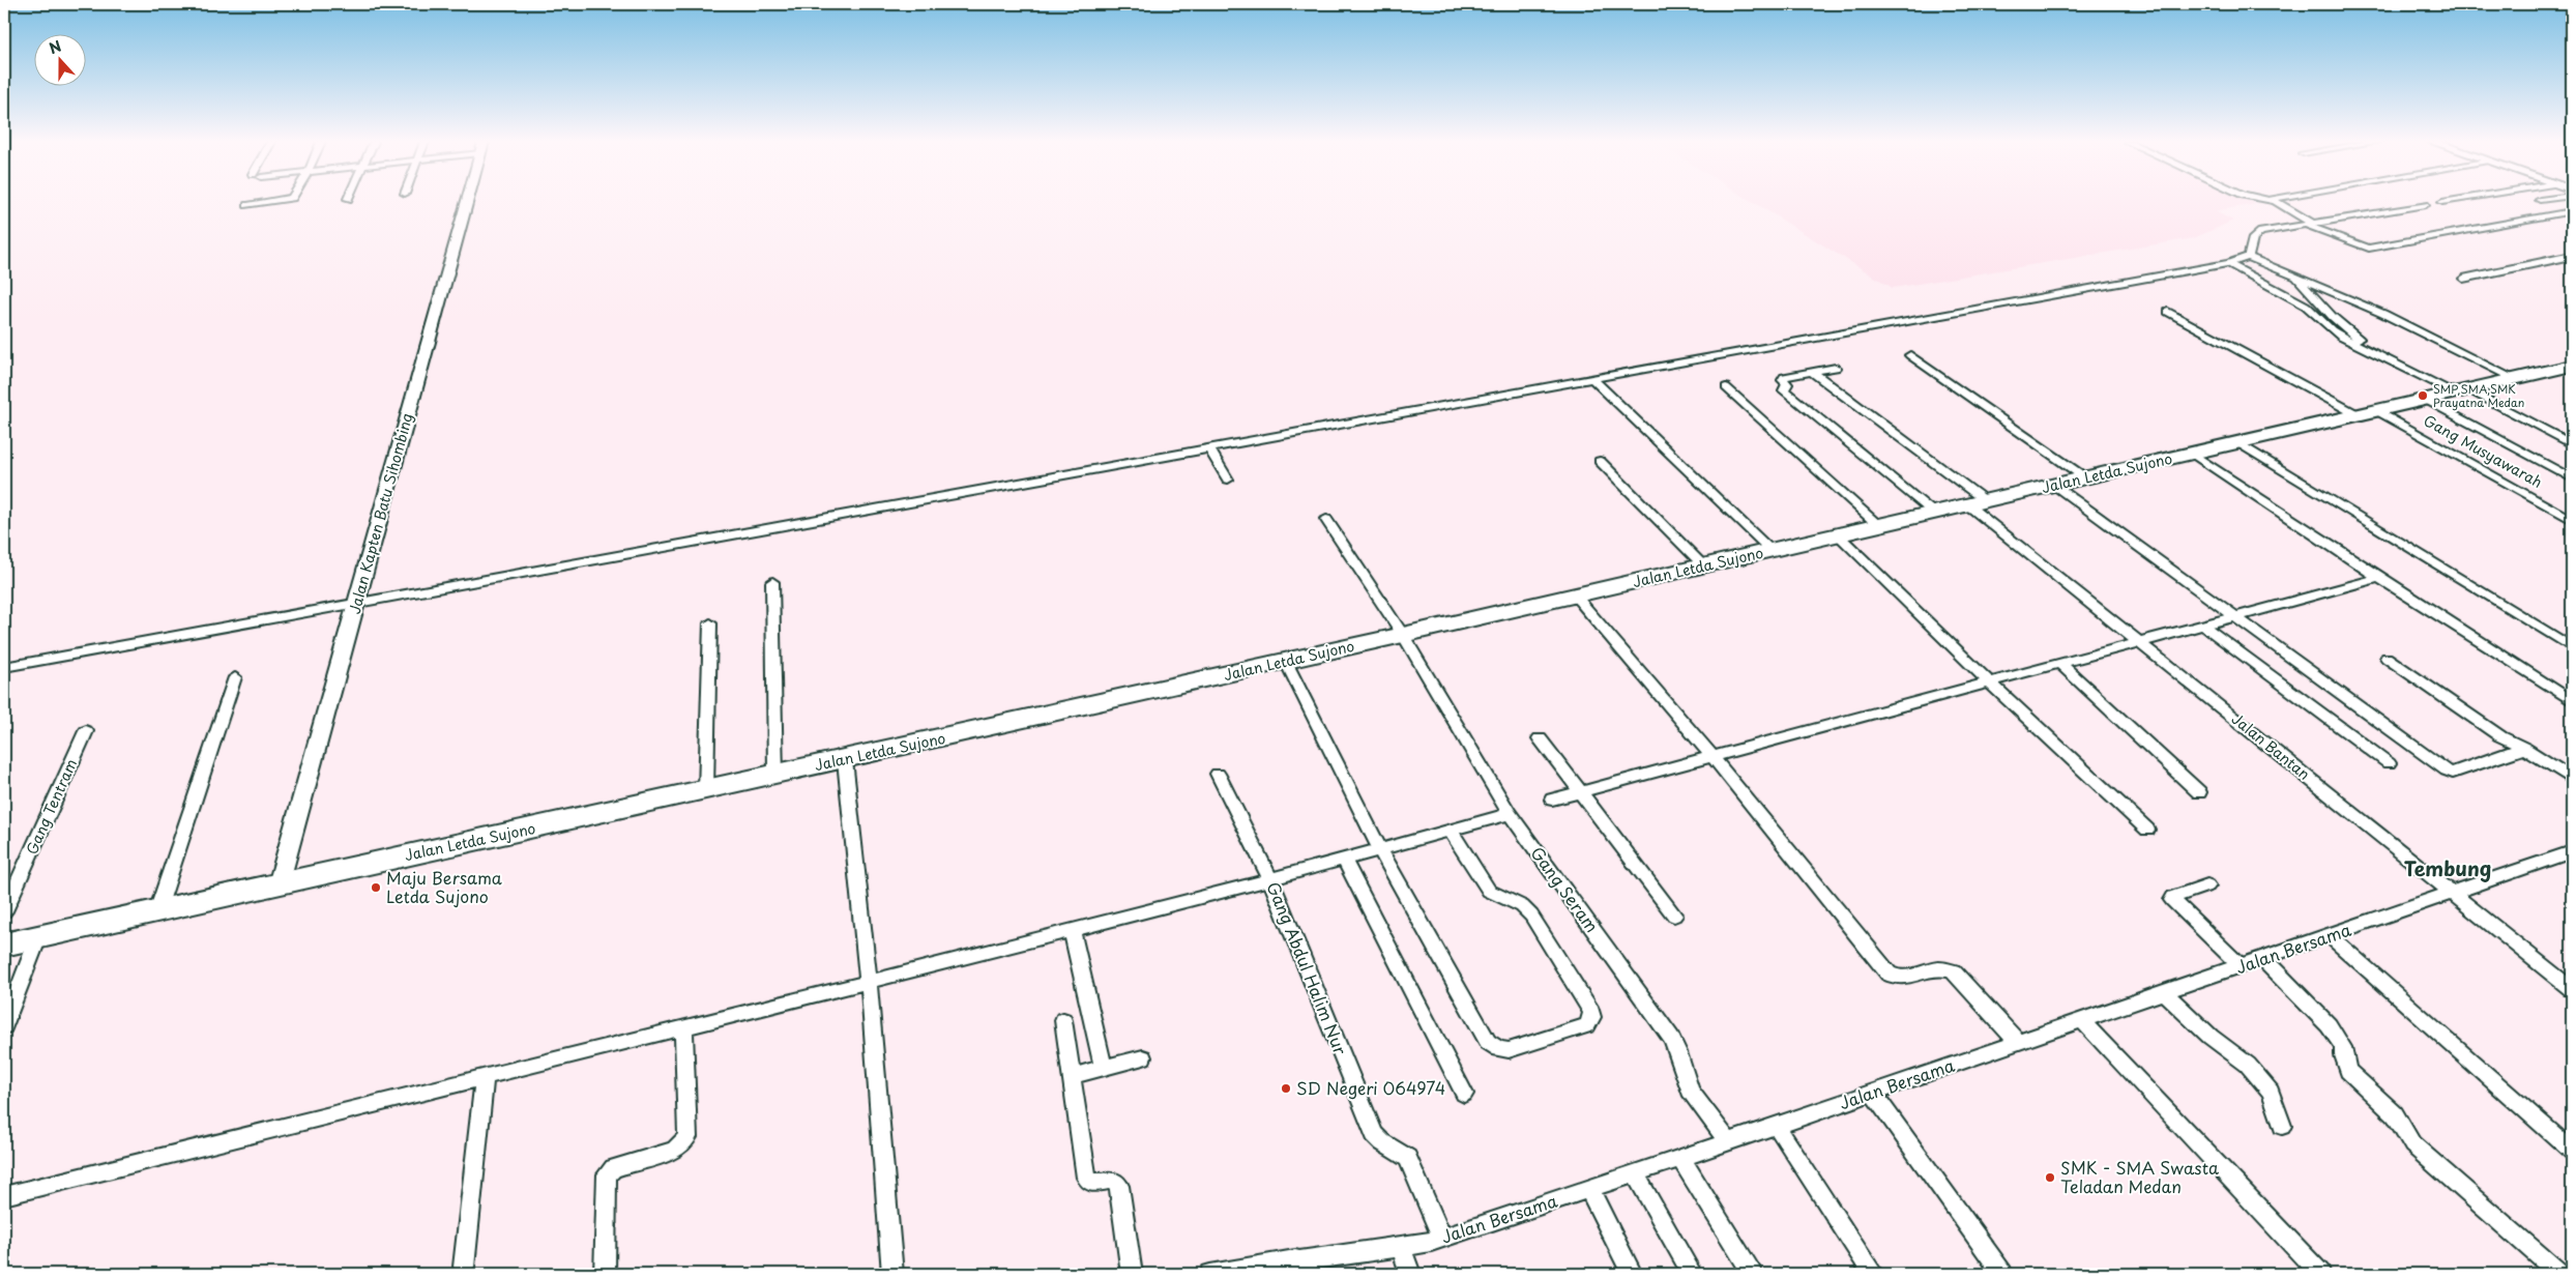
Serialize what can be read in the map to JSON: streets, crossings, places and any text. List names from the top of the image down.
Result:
{
  "streets": {
    "highway": ["Jalan Letda Sujono"],
    "street": [
      "Gang Musyawarah",
      "Jalan Kapten Batu Sihombing",
      "Jalan Bantan",
      "Gang Tentram",
      "Gang Seram",
      "Jalan Bersama",
      "Gang Abdul Halim Nur"
    ]
  },
  "crossings": [
    ["Gang Musyawarah", "Jalan Letda Sujono"],
    ["Jalan Letda Sujono", "Jalan Kapten Batu Sihombing"],
    ["Jalan Letda Sujono", "Jalan Bantan"],
    ["Jalan Letda Sujono", "Gang Seram"],
    ["Jalan Bantan", "Jalan Bersama"],
    ["Gang Seram", "Jalan Bersama"],
    ["Jalan Bersama", "Gang Abdul Halim Nur"]
  ],
  "districts": ["Tembung"],
  "places": [
    "SMP,SMA,SMK Prayatna Medan",
    "Maju Bersama Letda Sujono",
    "SD Negeri 064974",
    "SMK - SMA Swasta Teladan Medan"
  ],
  "north": "top"
}
